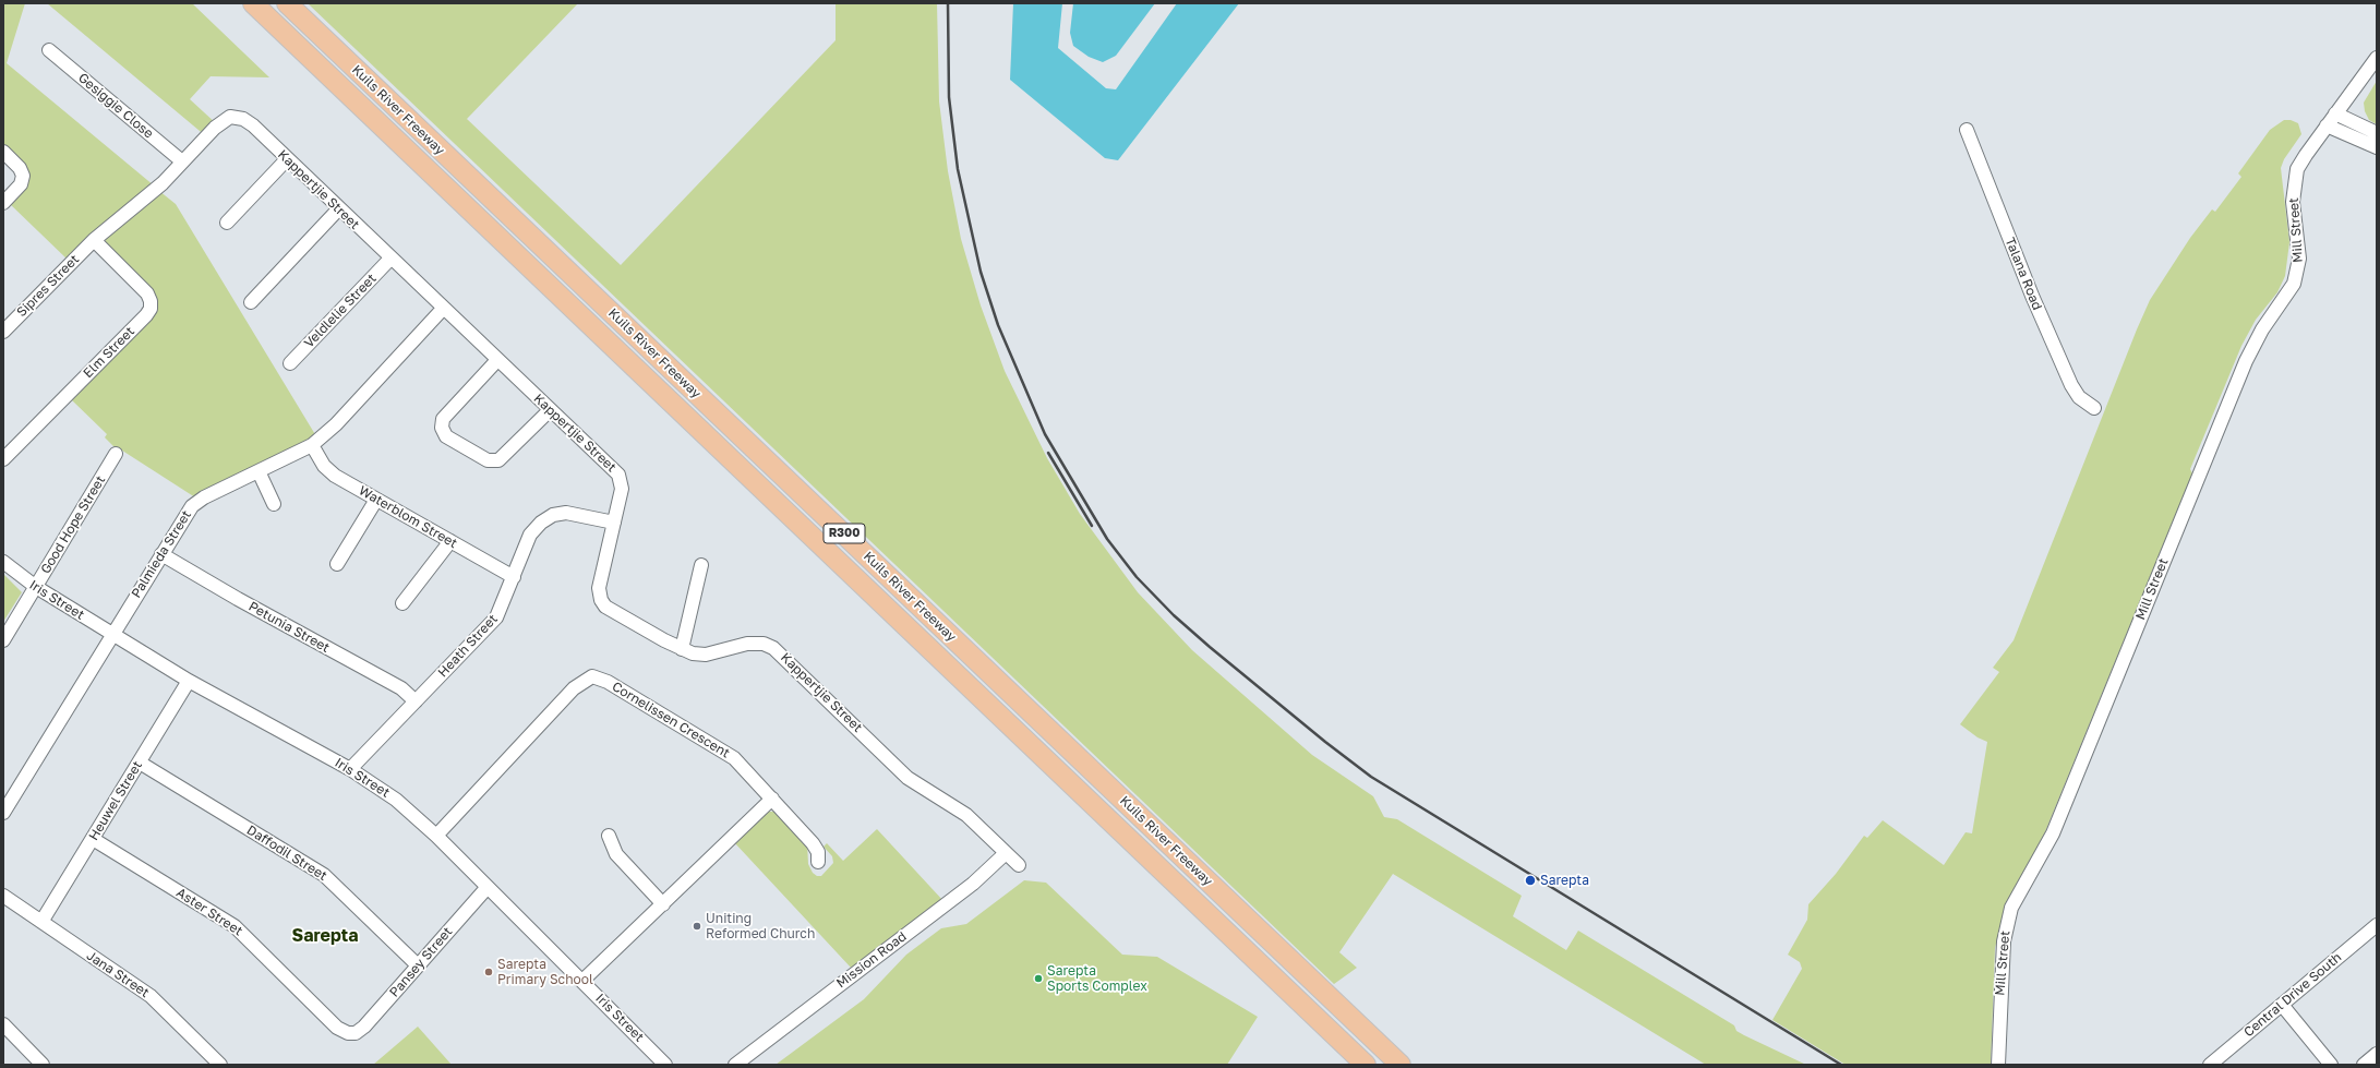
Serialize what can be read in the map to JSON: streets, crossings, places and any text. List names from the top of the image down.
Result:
{
  "streets": {
    "highway": ["Kuils River Freeway", "R300"],
    "street": [
      "Gesiggie Close",
      "Kappertjie Street",
      "Mill Street",
      "Talana Road",
      "Sipres Street",
      "Veldlelie Street",
      "Elm Street",
      "Waterblom Street",
      "Good Hope Street",
      "Palmieda Street",
      "Iris Street",
      "Petunia Street",
      "Heath Street",
      "Cornelissen Crescent",
      "Heuwel Street",
      "Daffodil Street",
      "Aster Street",
      "Mission Road",
      "Pansey Street",
      "Jana Street",
      "Central Drive South"
    ]
  },
  "crossings": [
    ["Gesiggie Close", "Kappertjie Street"],
    ["Kappertjie Street", "Sipres Street"],
    ["Kappertjie Street", "Veldlelie Street"],
    ["Kappertjie Street", "Elm Street"],
    ["Kappertjie Street", "Palmieda Street"],
    ["Kappertjie Street", "Heath Street"],
    ["Kappertjie Street", "Mission Road"],
    ["Sipres Street", "Elm Street"],
    ["Waterblom Street", "Palmieda Street"],
    ["Waterblom Street", "Heath Street"],
    ["Good Hope Street", "Iris Street"],
    ["Palmieda Street", "Iris Street"],
    ["Palmieda Street", "Petunia Street"],
    ["Iris Street", "Heath Street"],
    ["Iris Street", "Cornelissen Crescent"],
    ["Iris Street", "Heuwel Street"],
    ["Iris Street", "Pansey Street"],
    ["Petunia Street", "Heath Street"],
    ["Heuwel Street", "Daffodil Street"],
    ["Heuwel Street", "Aster Street"],
    ["Heuwel Street", "Jana Street"],
    ["Daffodil Street", "Pansey Street"],
    ["Aster Street", "Pansey Street"]
  ],
  "districts": ["Sarepta"],
  "places": [
    "Sarepta",
    "Uniting Reformed Church",
    "Sarepta Primary School",
    "Sarepta Sports Complex"
  ]
}
